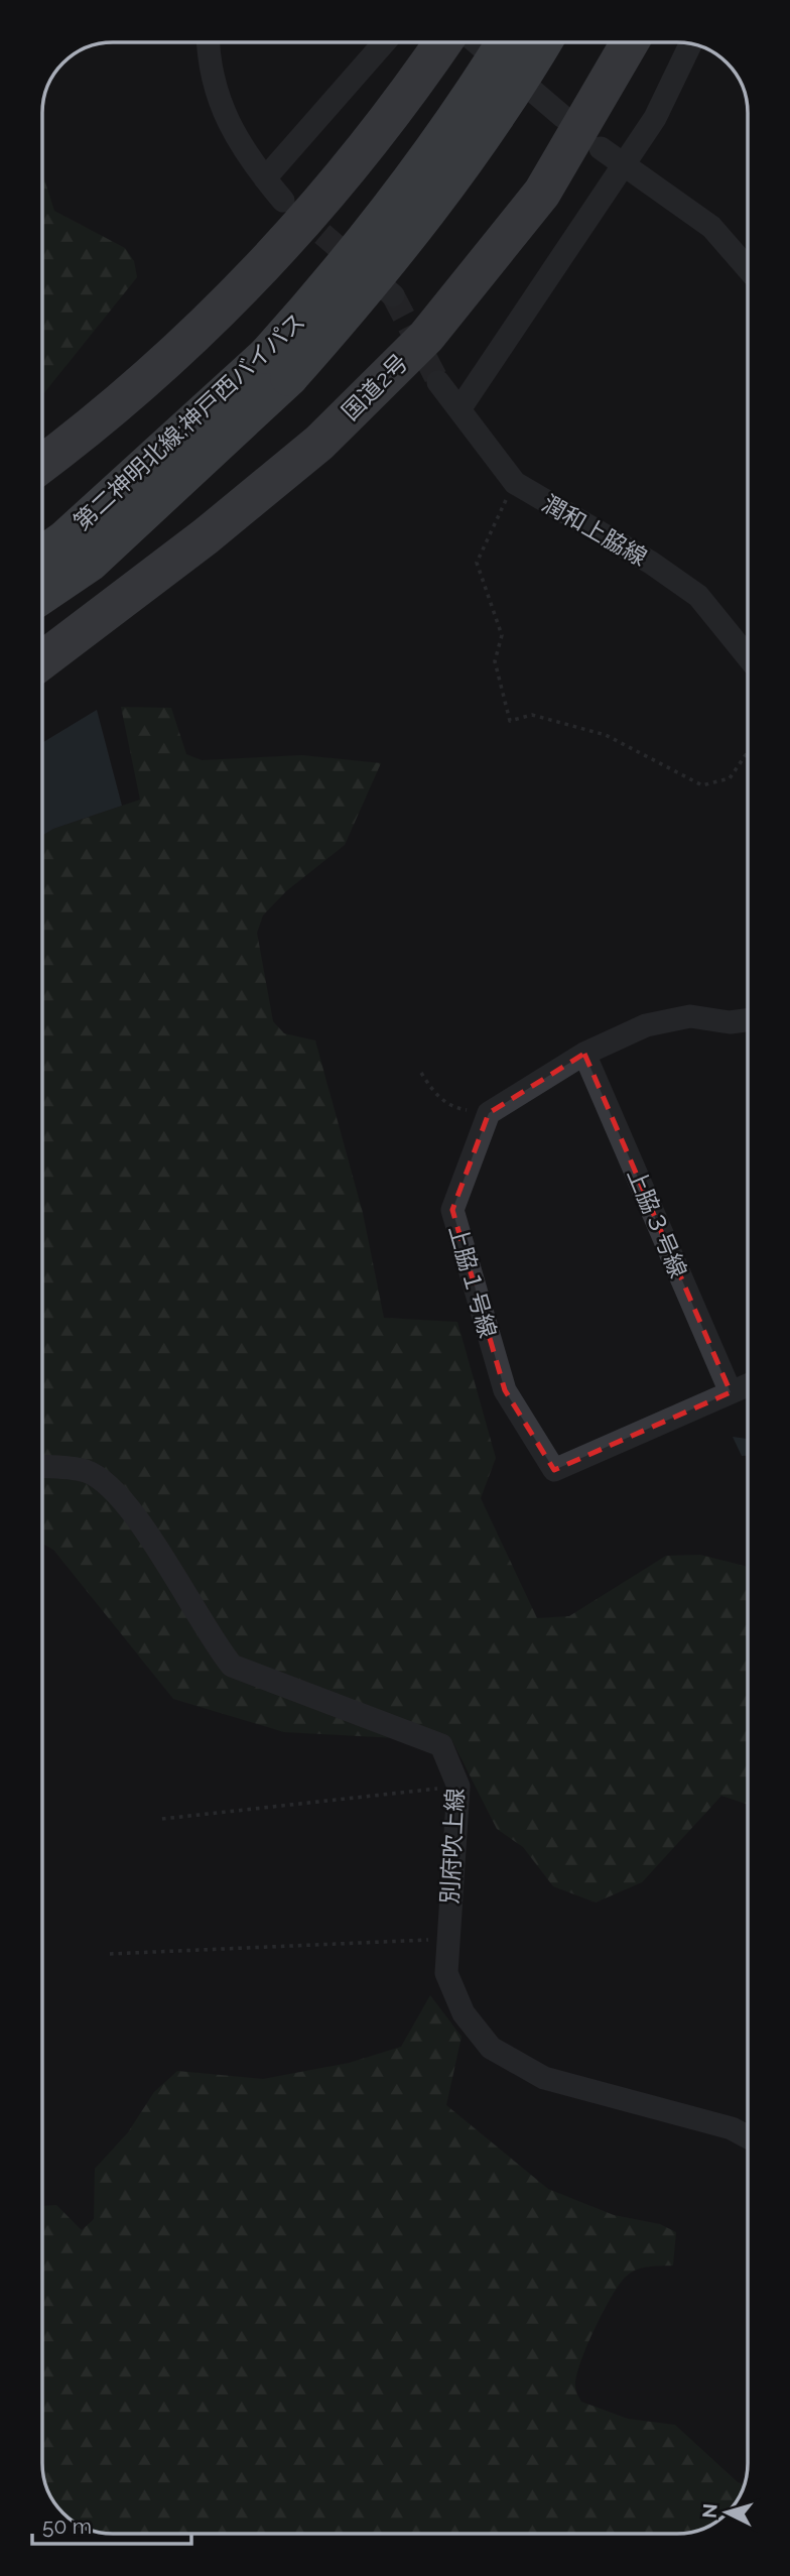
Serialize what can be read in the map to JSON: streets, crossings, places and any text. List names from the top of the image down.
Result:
{
  "streets": {
    "highway": ["国道2号", "第二神明北線;神戸西バイパス"],
    "street": [
      "潤和上脇線",
      "上脇３号線",
      "上脇１号線",
      "別府吹上線"
    ]
  },
  "crossings": [
    ["上脇３号線", "上脇１号線"]
  ],
  "scale_bar": "50 m",
  "north": "left"
}
